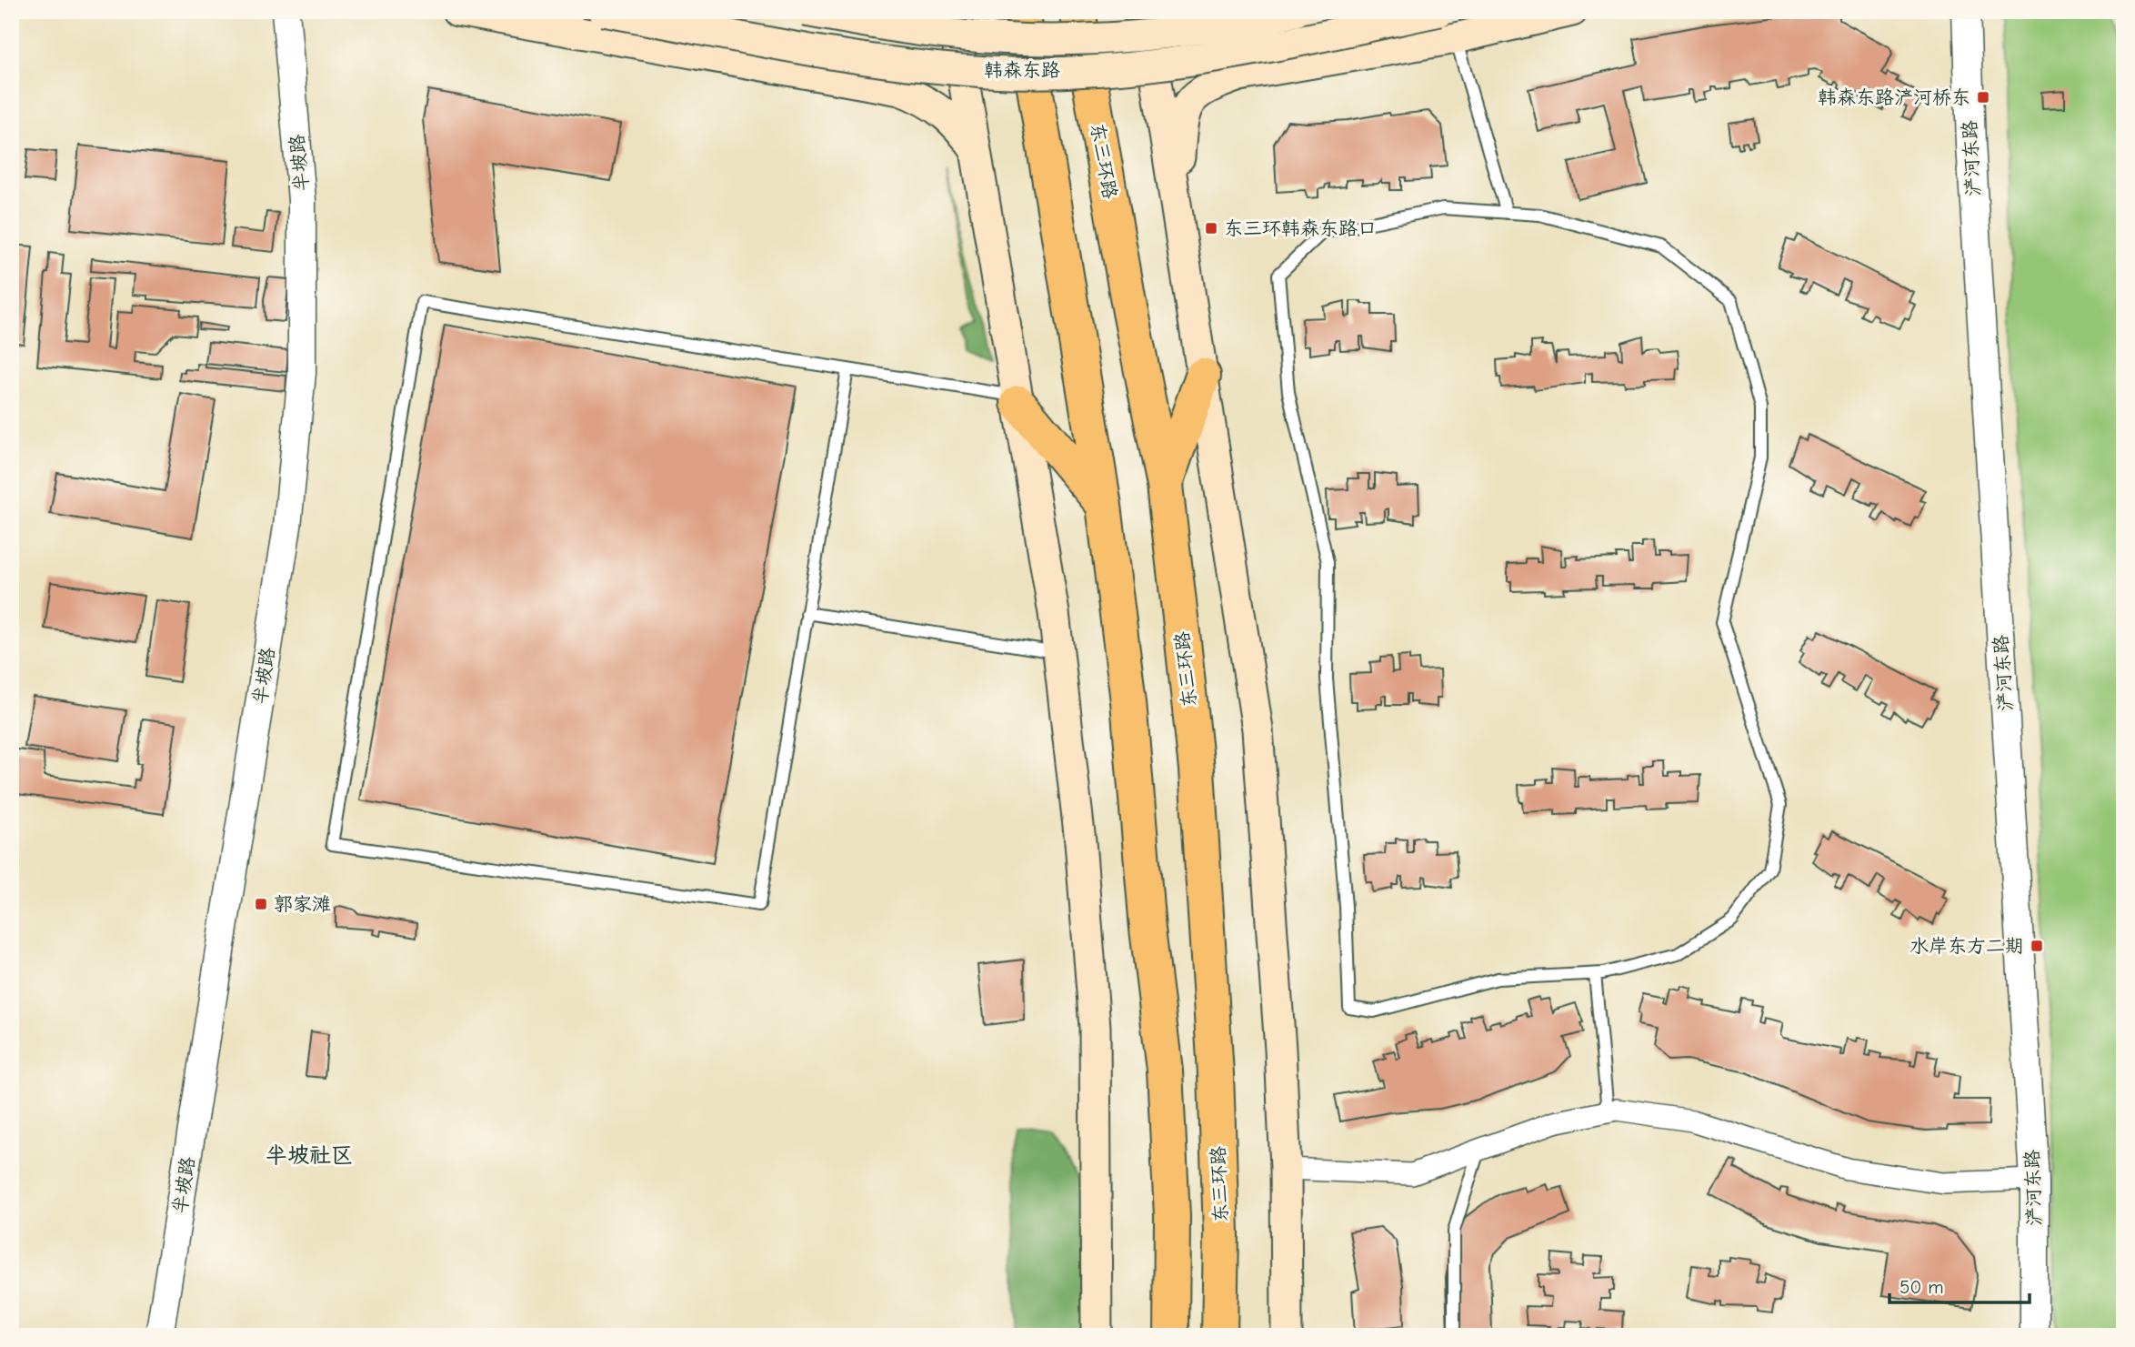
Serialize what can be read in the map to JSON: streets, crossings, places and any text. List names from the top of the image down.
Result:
{
  "streets": {
    "highway": ["东三环路"],
    "main road": ["韩森东路"],
    "street": ["浐河东路", "半坡路"]
  },
  "districts": ["半坡社区"],
  "places": {
    "transit": [
      "韩森东路浐河桥东",
      "东三环韩森东路口",
      "郭家滩",
      "水岸东方二期"
    ]
  },
  "scale_bar": "50 m"
}
